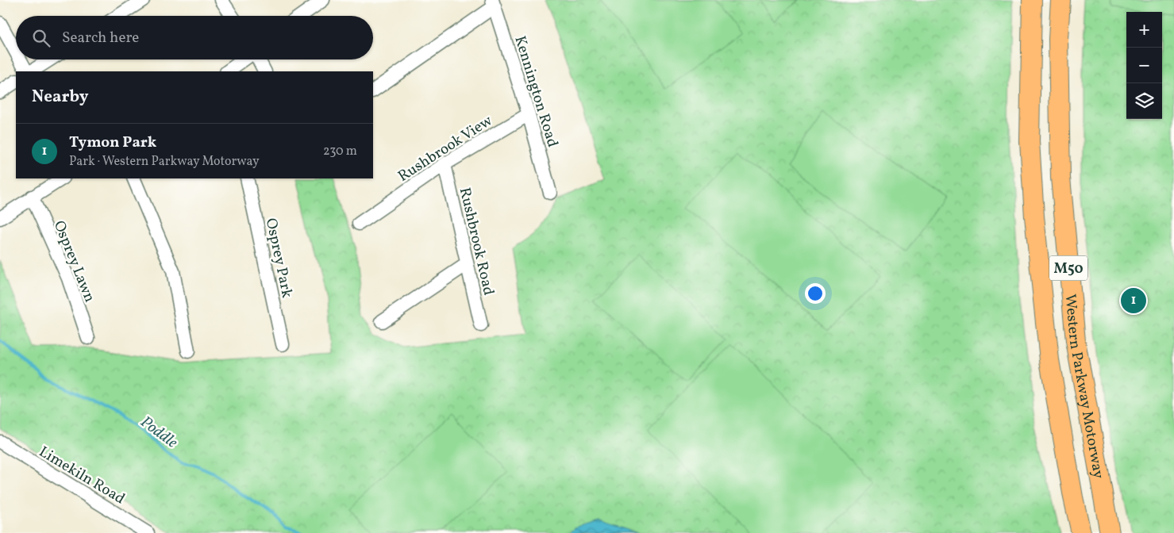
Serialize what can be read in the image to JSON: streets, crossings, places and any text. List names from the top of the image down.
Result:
{
  "streets": {
    "highway": ["M50", "Western Parkway Motorway"],
    "street": [
      "Kennington Road",
      "Rushbrook View",
      "Rushbrook Road",
      "Osprey Park",
      "Osprey Lawn",
      "Limekiln Road"
    ]
  },
  "crossings": [
    ["Kennington Road", "Rushbrook View"],
    ["Rushbrook View", "Rushbrook Road"]
  ],
  "water": ["Poddle"],
  "page": {
    "map_buttons": ["+", "−"],
    "search": "Search here",
    "heading": "Nearby",
    "list": [
      {
        "mark": "1",
        "name": "Tymon Park",
        "note": "Park · Western Parkway Motorway",
        "value": "230 m"
      }
    ],
    "pins": "1"
  }
}
